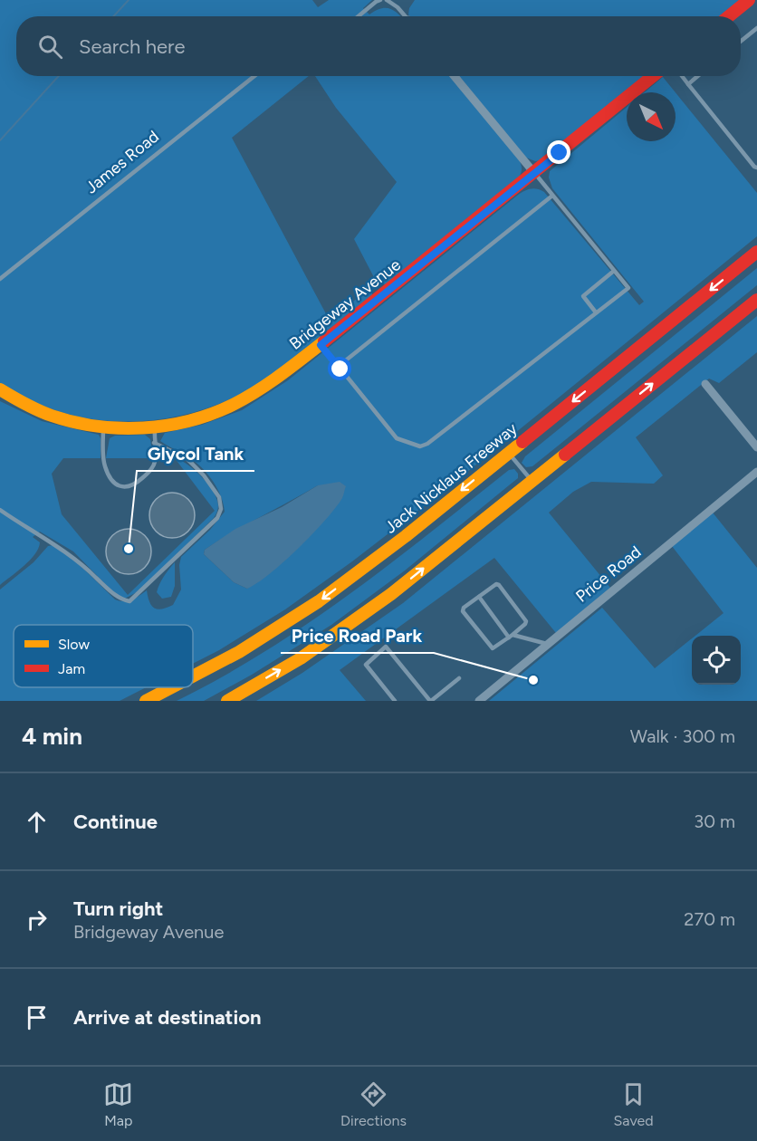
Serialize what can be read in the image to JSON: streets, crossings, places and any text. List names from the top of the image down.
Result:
{
  "streets": {
    "main road": ["Bridgeway Avenue", "Jack Nicklaus Freeway"],
    "street": ["Price Road"],
    "lane": ["James Road"]
  },
  "places": ["Glycol Tank", "Price Road Park"],
  "legend": ["Slow", "Jam"],
  "north": "bottom right",
  "page": {
    "search": "Search here",
    "heading": ["4 min", "Walk · 300 m"],
    "list": [
      ["Continue", "30 m"],
      ["Turn right", "Bridgeway Avenue", "270 m"],
      "Arrive at destination"
    ],
    "nav": ["Map", "Directions", "Saved"]
  }
}
